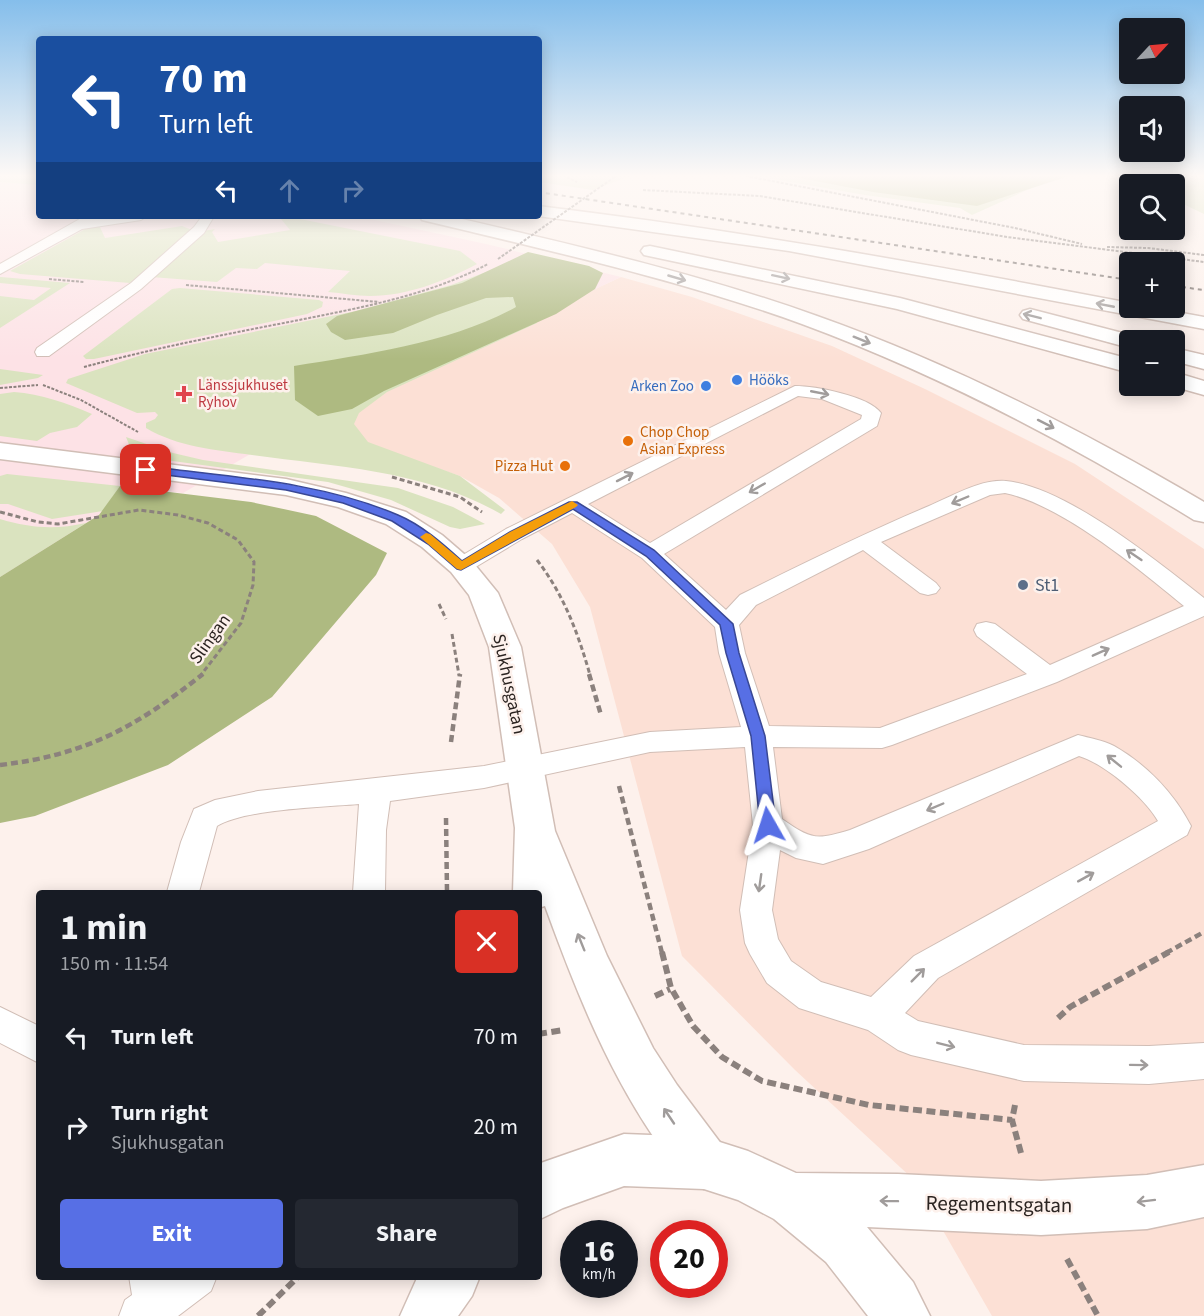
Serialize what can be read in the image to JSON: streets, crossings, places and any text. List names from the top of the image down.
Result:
{
  "streets": {
    "main road": ["Sjukhusgatan", "Regementsgatan"],
    "path": ["Slingan"]
  },
  "one_way": ["Regementsgatan"],
  "places": {
    "other": [
      "Hööks",
      "Arken Zoo",
      "Chop Chop Asian Express",
      "Pizza Hut",
      "St1"
    ],
    "health": ["Länssjukhuset Ryhov"]
  },
  "north": "top right",
  "page": {
    "map_buttons": ["+", "−"],
    "turn": ["70 m", "Turn left"],
    "heading": ["1 min", "150 m · 11:54"],
    "list": [
      {
        "name": "Turn left",
        "value": "70 m"
      },
      {
        "name": "Turn right",
        "note": "Sjukhusgatan",
        "value": "20 m"
      }
    ],
    "buttons": ["Exit", "Share"],
    "speed": "16 km/h",
    "limit": "20"
  }
}
